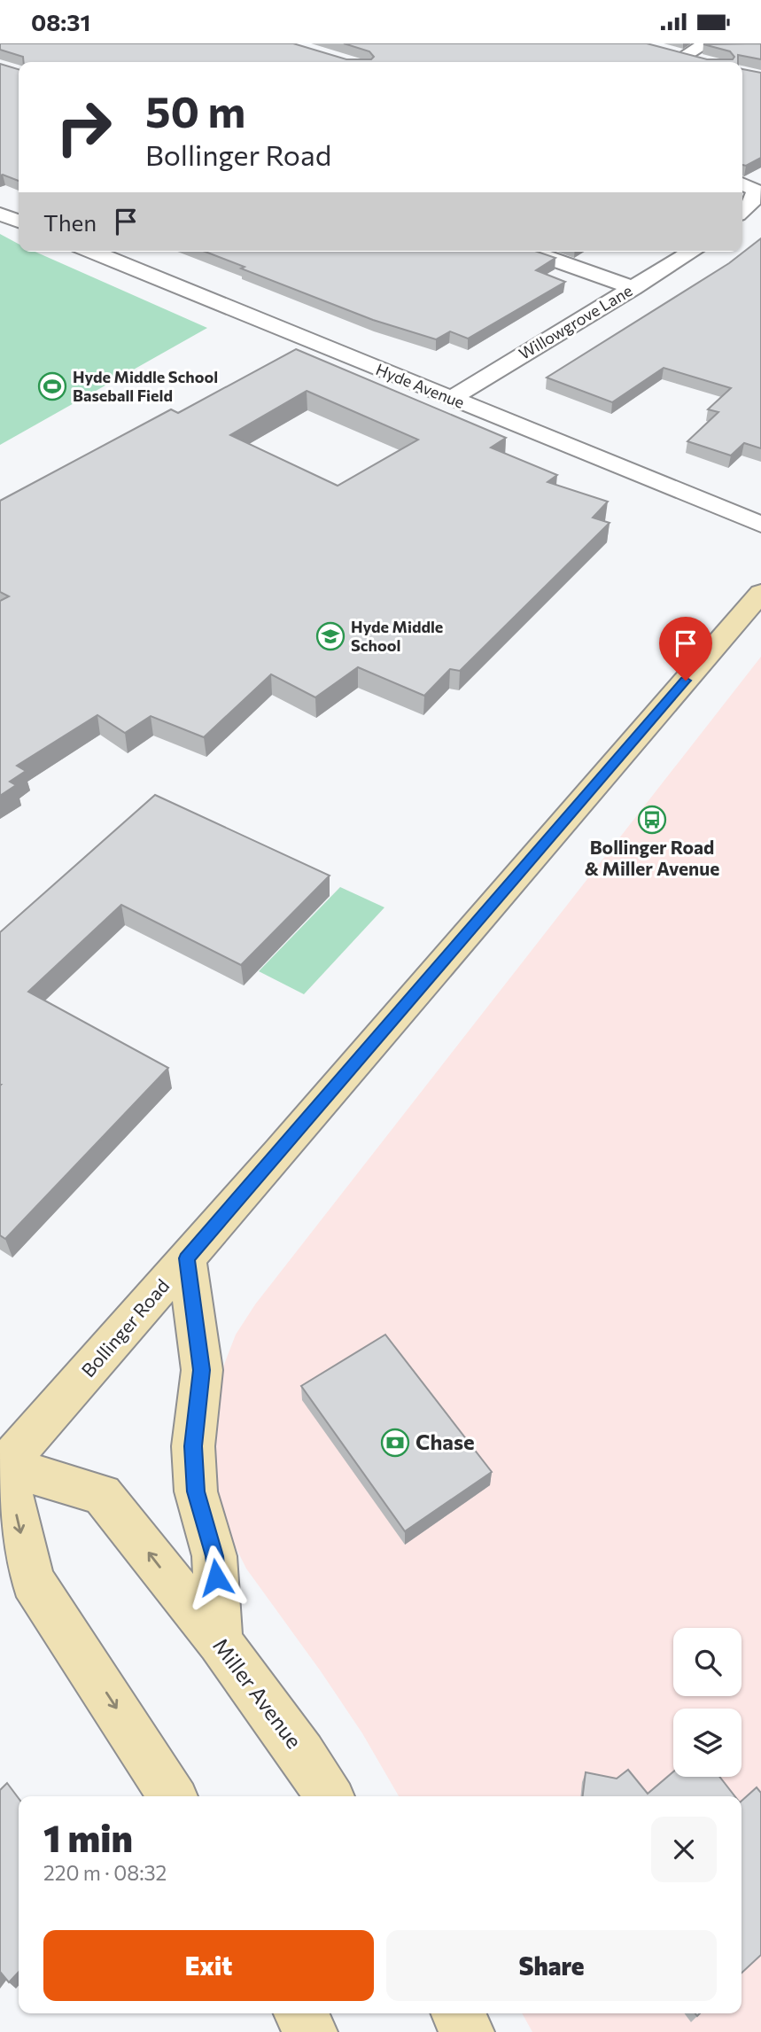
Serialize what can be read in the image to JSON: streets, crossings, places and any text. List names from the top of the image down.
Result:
{
  "streets": {
    "main road": ["Bollinger Road", "Miller Avenue"],
    "street": ["Willowgrove Lane", "Hyde Avenue"]
  },
  "crossings": [
    ["Willowgrove Lane", "Hyde Avenue"],
    ["Bollinger Road", "Miller Avenue"]
  ],
  "places": {
    "sports": ["Hyde Middle School Baseball Field"],
    "school or university": ["Hyde Middle School"],
    "bus stop": ["Bollinger Road & Miller Avenue"],
    "bank": ["Chase"]
  },
  "page": {
    "status": "08:31",
    "turn": ["50 m", "Bollinger Road"],
    "then": "Then",
    "heading": ["1 min", "220 m · 08:32"],
    "buttons": ["Exit", "Share"]
  }
}
